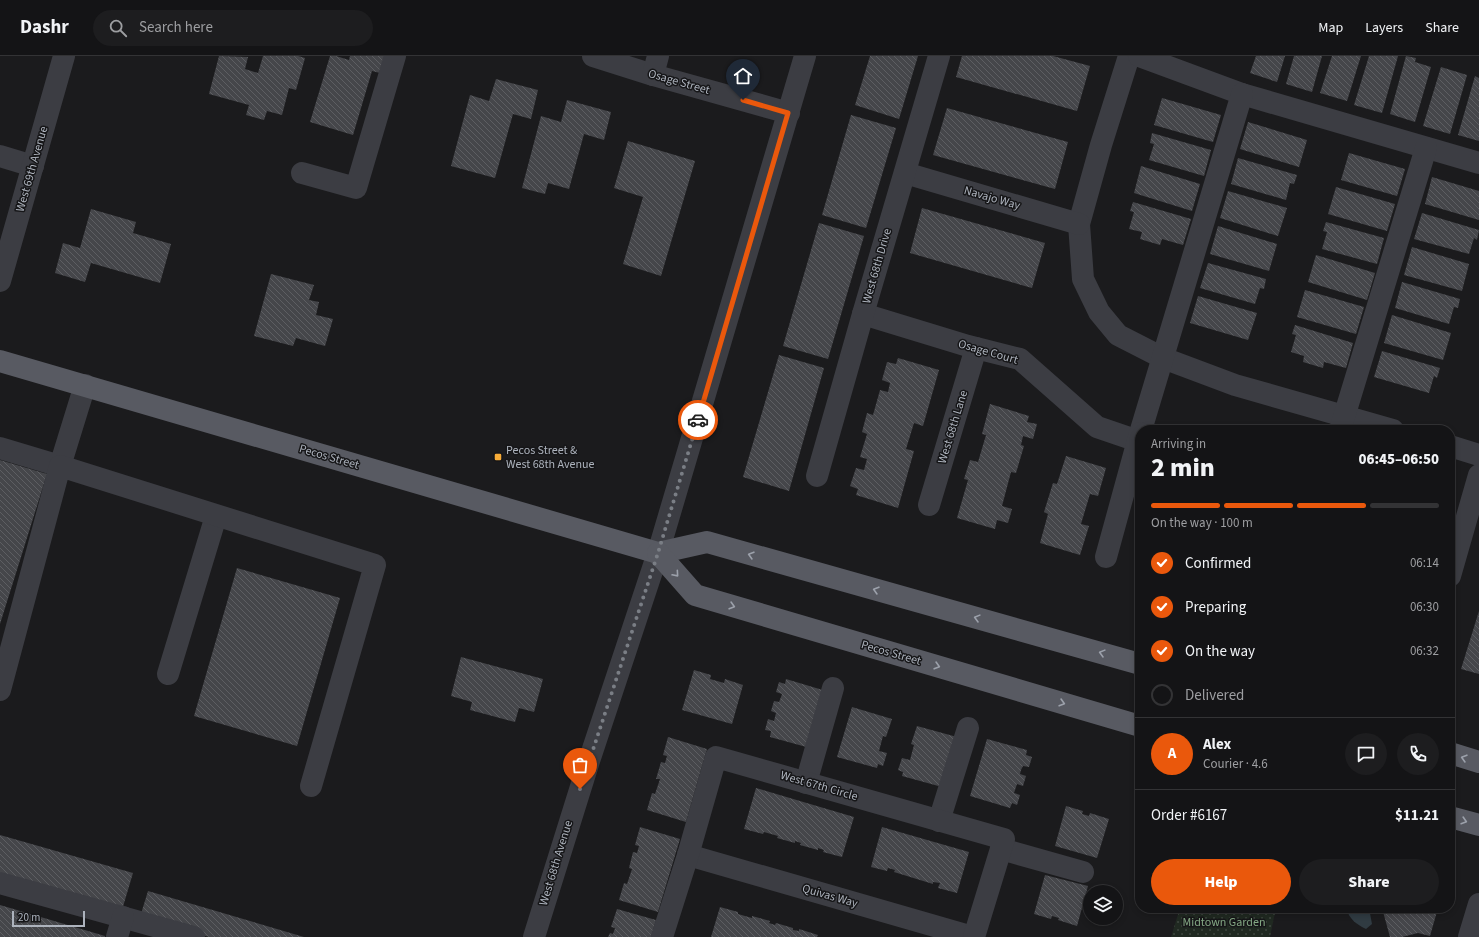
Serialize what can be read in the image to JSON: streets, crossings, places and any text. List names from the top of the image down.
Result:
{
  "streets": {
    "main road": ["Pecos Street"],
    "street": [
      "Osage Street",
      "West 69th Avenue",
      "Navajo Way",
      "West 68th Drive",
      "Osage Court",
      "West 68th Lane",
      "West 67th Circle",
      "West 68th Avenue",
      "Quivas Way"
    ]
  },
  "crossings": [
    ["Osage Street", "West 68th Avenue"],
    ["Navajo Way", "West 68th Drive"],
    ["West 68th Drive", "Osage Court"],
    ["Osage Court", "West 68th Lane"],
    ["Pecos Street", "West 68th Avenue"],
    ["West 67th Circle", "Quivas Way"]
  ],
  "parks": ["Midtown Garden"],
  "places": {
    "transit": ["Pecos Street & West 68th Avenue"]
  },
  "scale_bar": "20 m",
  "page": {
    "header": "Dashr",
    "search": "Search here",
    "nav": ["Map", "Layers", "Share"],
    "heading": ["2 min", "Arriving in", "06:45–06:50"],
    "panel": [
      "Alex",
      "Courier · 4.6",
      "Order #6167",
      "$11.21"
    ],
    "bar": "On the way · 100 m",
    "list": [
      ["Confirmed", "06:14"],
      ["Preparing", "06:30"],
      ["On the way", "06:32"],
      "Delivered"
    ],
    "round": "A",
    "buttons": ["Help", "Share"],
    "scale": "20 m"
  }
}
